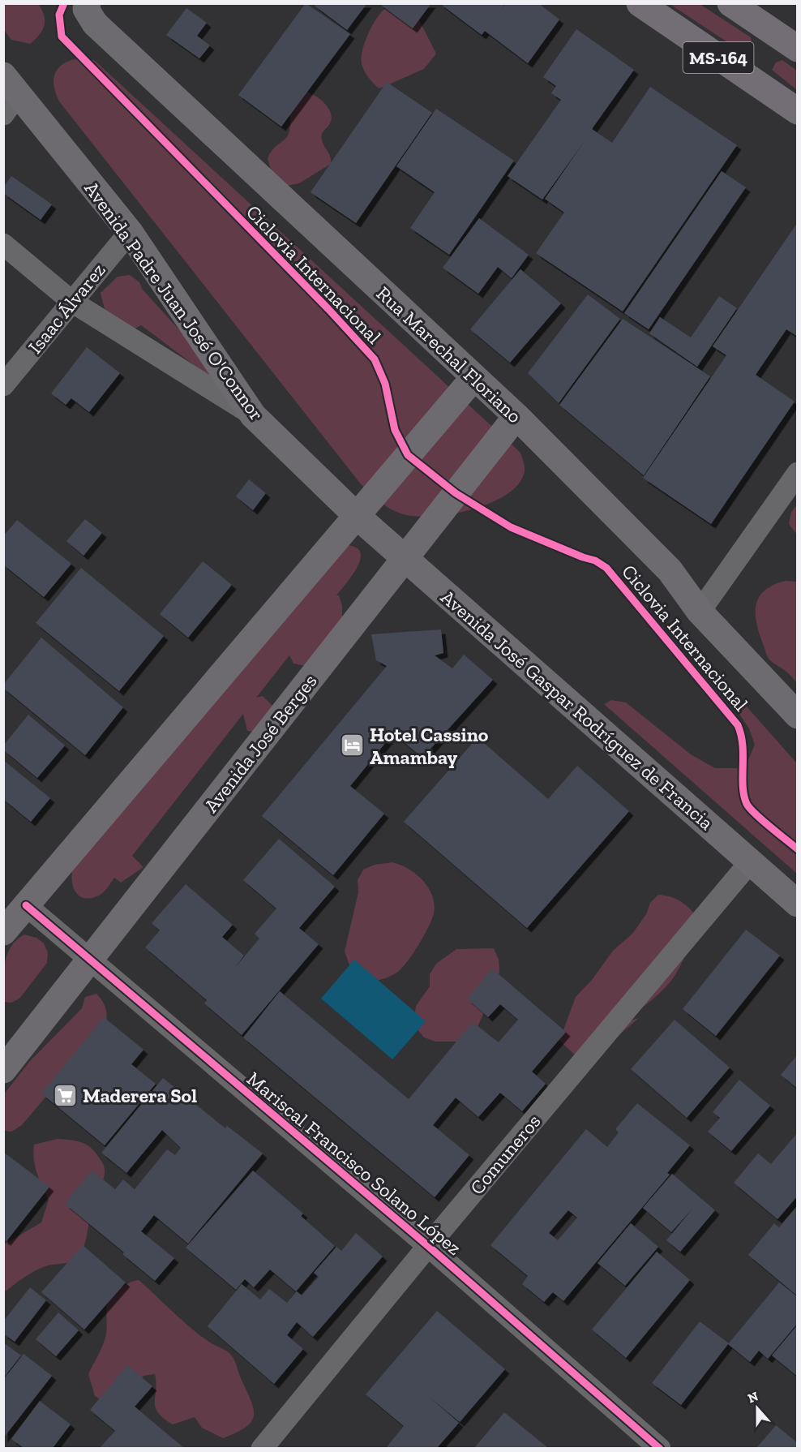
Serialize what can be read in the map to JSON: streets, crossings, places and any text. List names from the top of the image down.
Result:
{
  "streets": {
    "main road": [
      "MS-164",
      "Avenida Padre Juan José O'Connor",
      "Rua Marechal Floriano",
      "Avenida José Gaspar Rodríguez de Francia",
      "Avenida José Berges"
    ],
    "street": ["Isaac Álvarez", "Comuneros", "Mariscal Francisco Solano López"],
    "cycle path": ["Ciclovia Internacional"]
  },
  "crossings": [
    ["Avenida Padre Juan José O'Connor", "Isaac Álvarez"],
    ["Avenida Padre Juan José O'Connor", "Avenida José Gaspar Rodríguez de Francia"],
    ["Rua Marechal Floriano", "Avenida José Berges"],
    ["Avenida José Gaspar Rodríguez de Francia", "Avenida José Berges"],
    ["Avenida José Gaspar Rodríguez de Francia", "Comuneros"],
    ["Avenida José Berges", "Mariscal Francisco Solano López"],
    ["Comuneros", "Mariscal Francisco Solano López"]
  ],
  "places": {
    "hotel": ["Hotel Cassino Amambay"],
    "supermarket": ["Maderera Sol"]
  },
  "north": "top"
}
